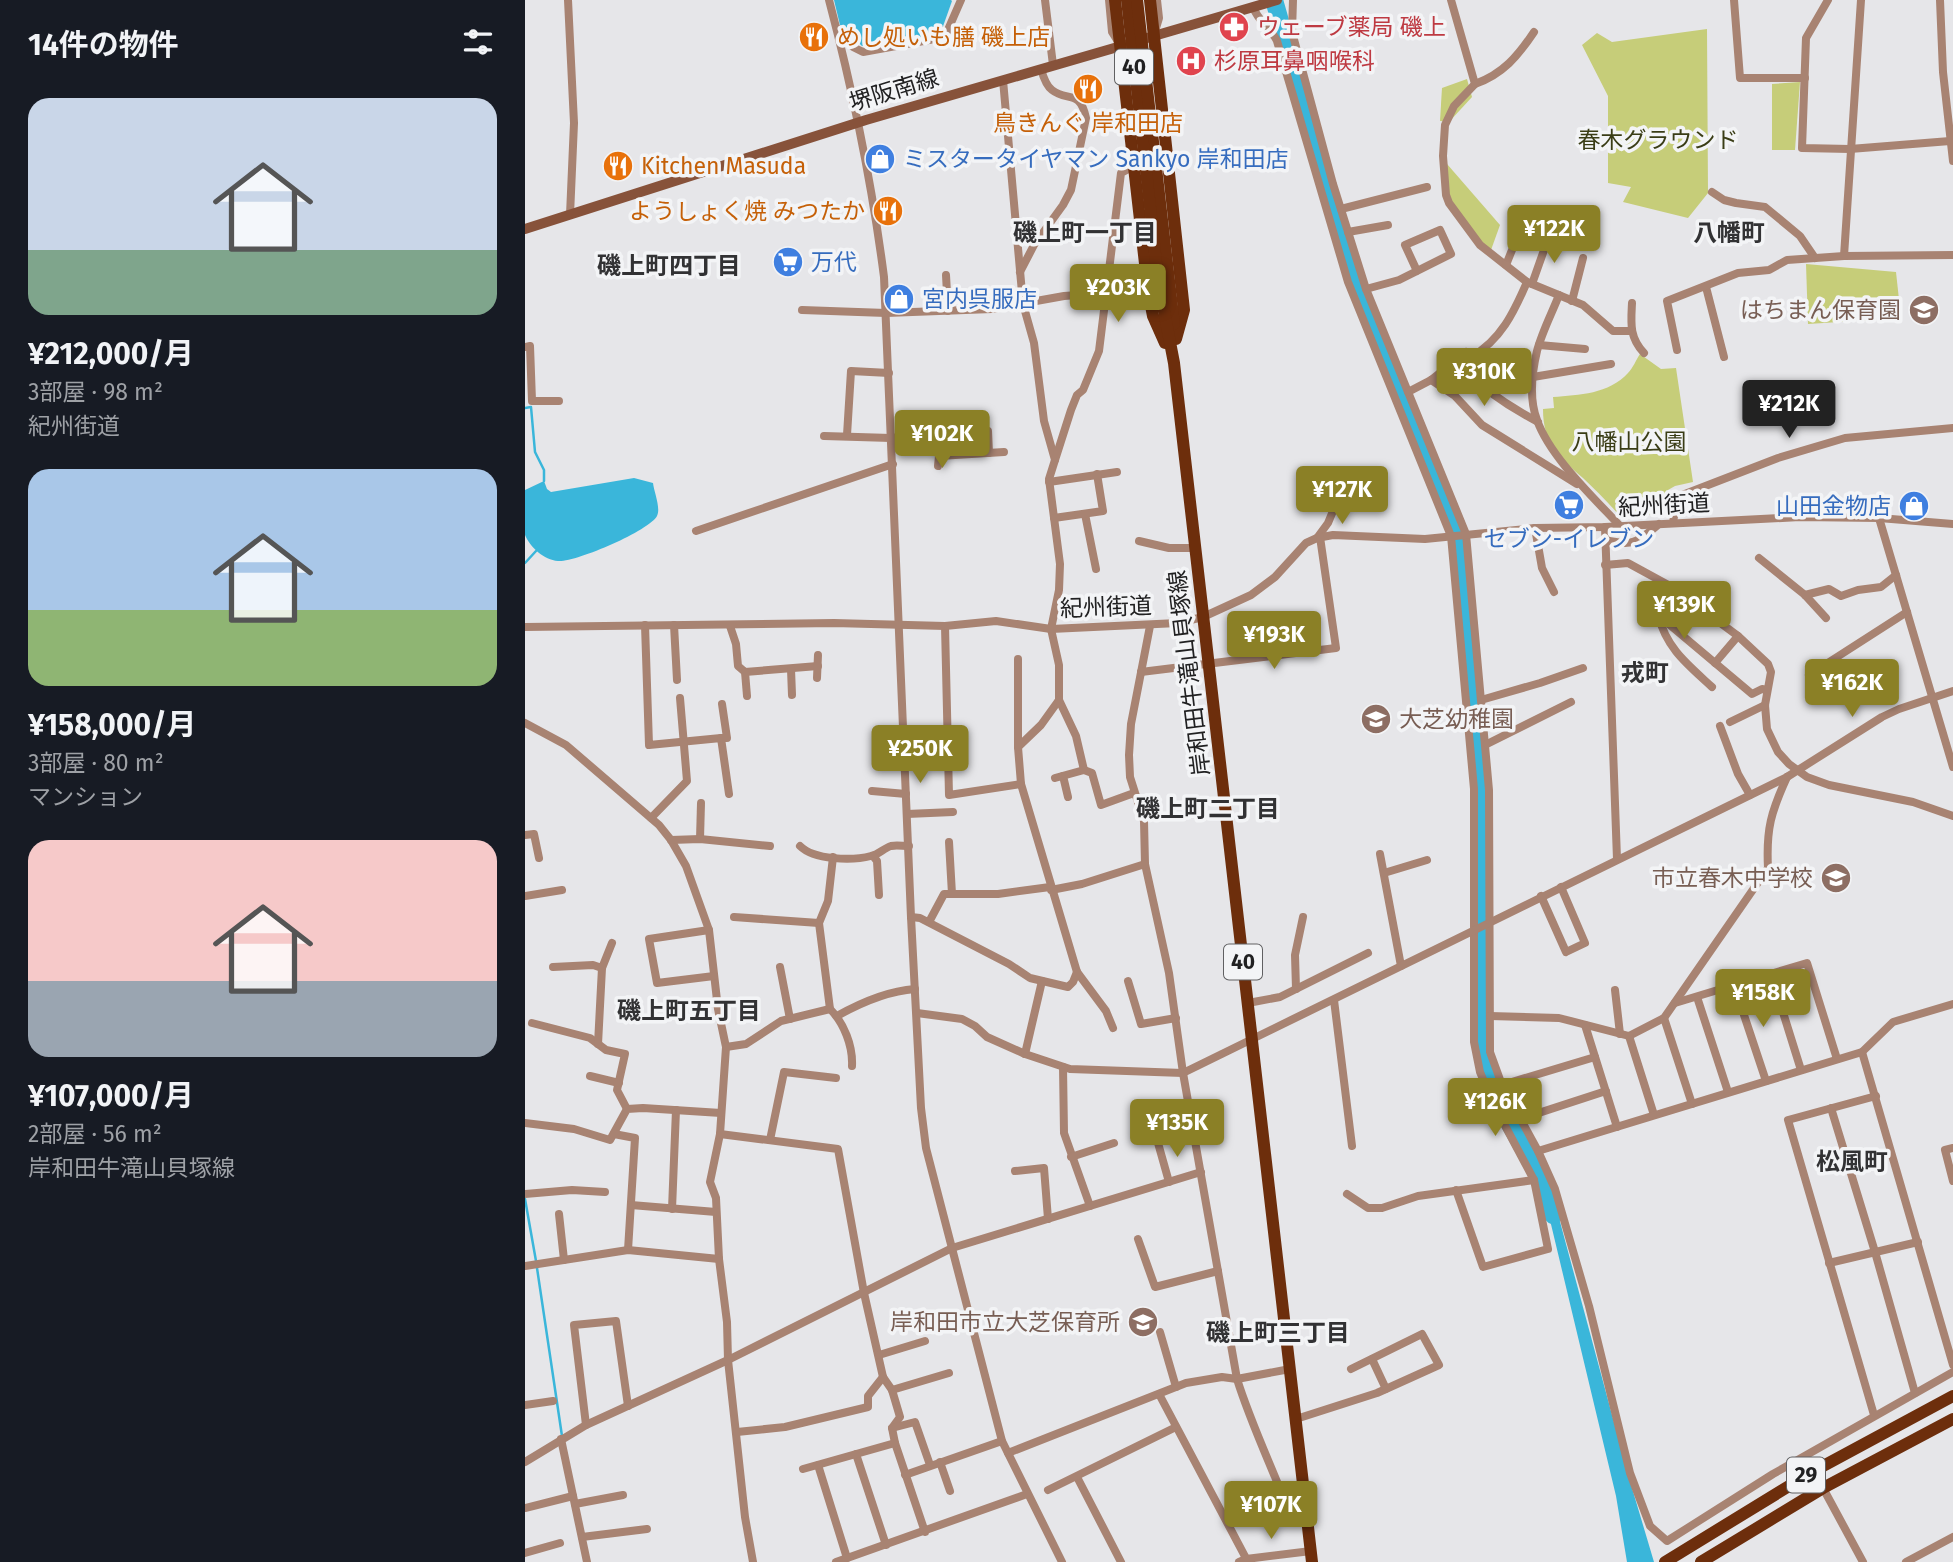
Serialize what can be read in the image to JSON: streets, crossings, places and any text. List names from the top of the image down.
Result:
{
  "streets": {
    "main road": [
      "40",
      "堺阪南線",
      "岸和田牛滝山貝塚線",
      "29"
    ],
    "street": ["紀州街道"]
  },
  "crossings": [
    ["紀州街道", "岸和田牛滝山貝塚線"]
  ],
  "districts": [
    "磯上町一丁目",
    "八幡町",
    "磯上町四丁目",
    "戎町",
    "磯上町二丁目",
    "磯上町五丁目",
    "松風町",
    "磯上町三丁目"
  ],
  "parks": ["春木グラウンド", "八幡山公園"],
  "places": {
    "pharmacy": ["ウェーブ薬局 磯上"],
    "restaurant": [
      "めし処いも膳 磯上店",
      "鳥きんぐ 岸和田店",
      "Kitchen Masuda",
      "ようしょく焼 みつたか"
    ],
    "hospital": ["杉原耳鼻咽喉科"],
    "shop": ["ミスタータイヤマン Sankyo 岸和田店", "宮内呉服店", "山田金物店"],
    "supermarket": ["万代", "セブン-イレブン"],
    "school or university": [
      "はちまん保育園",
      "大芝幼稚園",
      "市立春木中学校",
      "岸和田市立大芝保育所"
    ]
  },
  "page": {
    "heading": "14件の物件",
    "list": [
      {
        "name": "¥212,000/月",
        "note": "3部屋 · 98 m² · 紀州街道"
      },
      {
        "name": "¥158,000/月",
        "note": "3部屋 · 80 m² · マンション"
      },
      {
        "name": "¥107,000/月",
        "note": "2部屋 · 56 m² · 岸和田牛滝山貝塚線"
      }
    ],
    "price": [
      "¥122K",
      "¥203K",
      "¥310K",
      "¥212K",
      "¥102K",
      "¥127K",
      "¥139K",
      "¥193K",
      "¥162K",
      "¥250K",
      "¥158K",
      "¥126K",
      "¥135K",
      "¥107K"
    ]
  }
}
